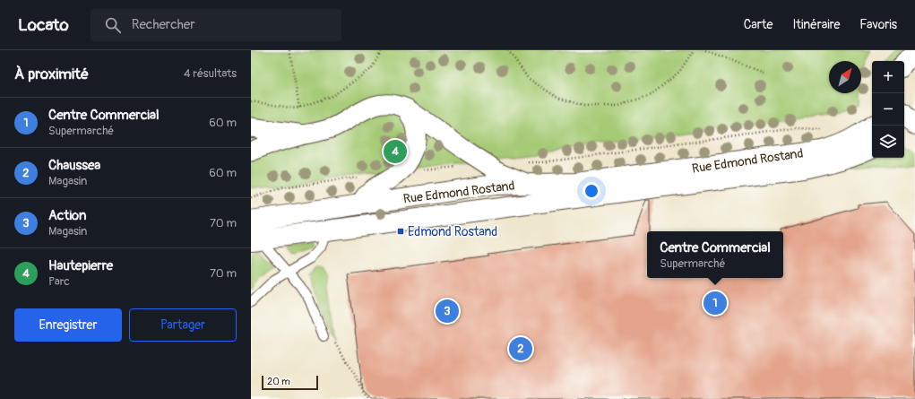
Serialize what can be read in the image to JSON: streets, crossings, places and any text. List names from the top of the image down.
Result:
{
  "streets": {
    "street": ["Rue Edmond Rostand"]
  },
  "places": {
    "transit": ["Edmond Rostand"]
  },
  "scale_bar": "20 m",
  "north": "top right",
  "page": {
    "header": "Locato",
    "search": "Rechercher",
    "nav": ["Carte", "Itinéraire", "Favoris"],
    "heading": ["À proximité", "4 résultats"],
    "map_buttons": ["+", "−"],
    "list": [
      {
        "mark": "1",
        "name": "Centre Commercial",
        "note": "Supermarché",
        "value": "60 m"
      },
      {
        "mark": "2",
        "name": "Chaussea",
        "note": "Magasin",
        "value": "60 m"
      },
      {
        "mark": "3",
        "name": "Action",
        "note": "Magasin",
        "value": "70 m"
      },
      {
        "mark": "4",
        "name": "Hautepierre",
        "note": "Parc",
        "value": "70 m"
      }
    ],
    "pins": [
      "4",
      "1",
      "3",
      "2"
    ],
    "popup": ["Centre Commercial", "Supermarché"],
    "buttons": ["Enregistrer", "Partager"],
    "scale": "20 m"
  }
}
